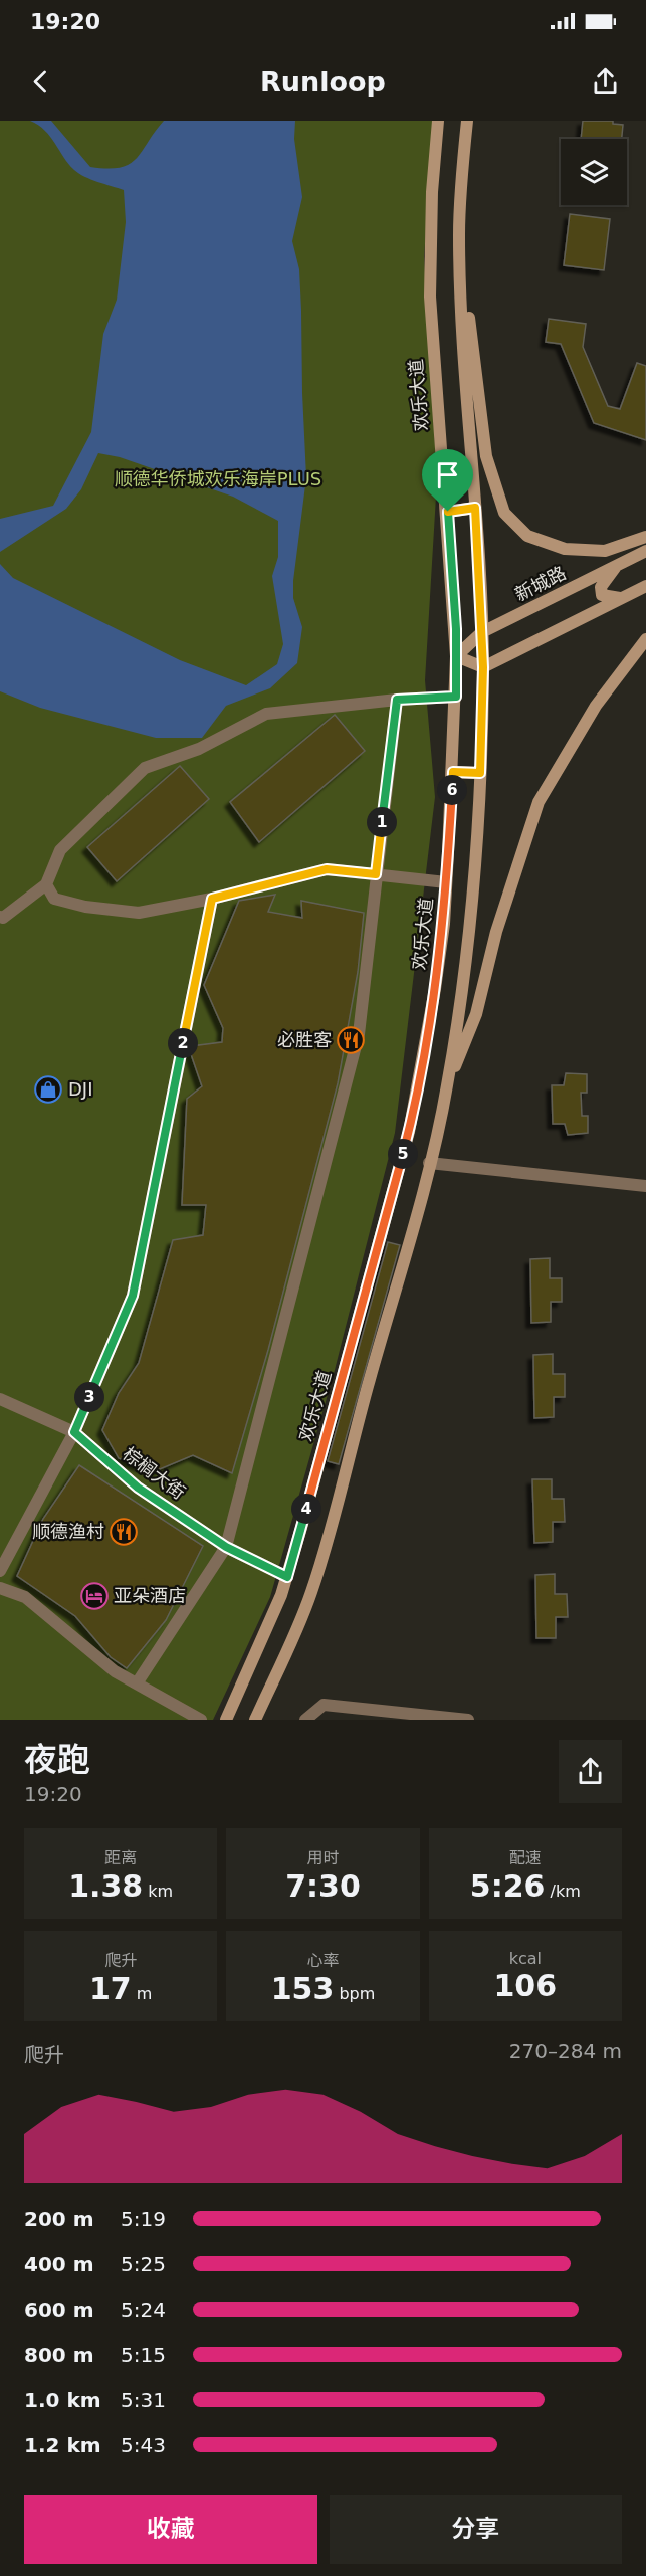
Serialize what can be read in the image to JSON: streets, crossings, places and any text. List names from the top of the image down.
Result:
{
  "streets": {
    "street": ["欢乐大道", "新城路", "棕榈大街"]
  },
  "crossings": [
    ["欢乐大道", "新城路"],
    ["欢乐大道", "棕榈大街"]
  ],
  "parks": ["顺德华侨城欢乐海岸PLUS"],
  "places": {
    "restaurant": ["必胜客", "顺德渔村"],
    "shop": ["DJI"],
    "hotel": ["亚朵酒店"]
  },
  "page": {
    "status": "19:20",
    "header": "Runloop",
    "pins": [
      "6",
      "1",
      "2",
      "5",
      "3",
      "4"
    ],
    "heading": ["夜跑", "19:20"],
    "stats": [
      ["距离", "1.38 km"],
      ["用时", "7:30"],
      ["配速", "5:26 /km"],
      ["爬升", "17 m"],
      ["心率", "153 bpm"],
      ["kcal", "106"]
    ],
    "chart": ["爬升", "270–284 m"],
    "list": [
      {
        "name": "200 m",
        "note": "5:19"
      },
      {
        "name": "400 m",
        "note": "5:25"
      },
      {
        "name": "600 m",
        "note": "5:24"
      },
      {
        "name": "800 m",
        "note": "5:15"
      },
      {
        "name": "1.0 km",
        "note": "5:31"
      },
      {
        "name": "1.2 km",
        "note": "5:43"
      }
    ],
    "buttons": ["收藏", "分享"]
  }
}
